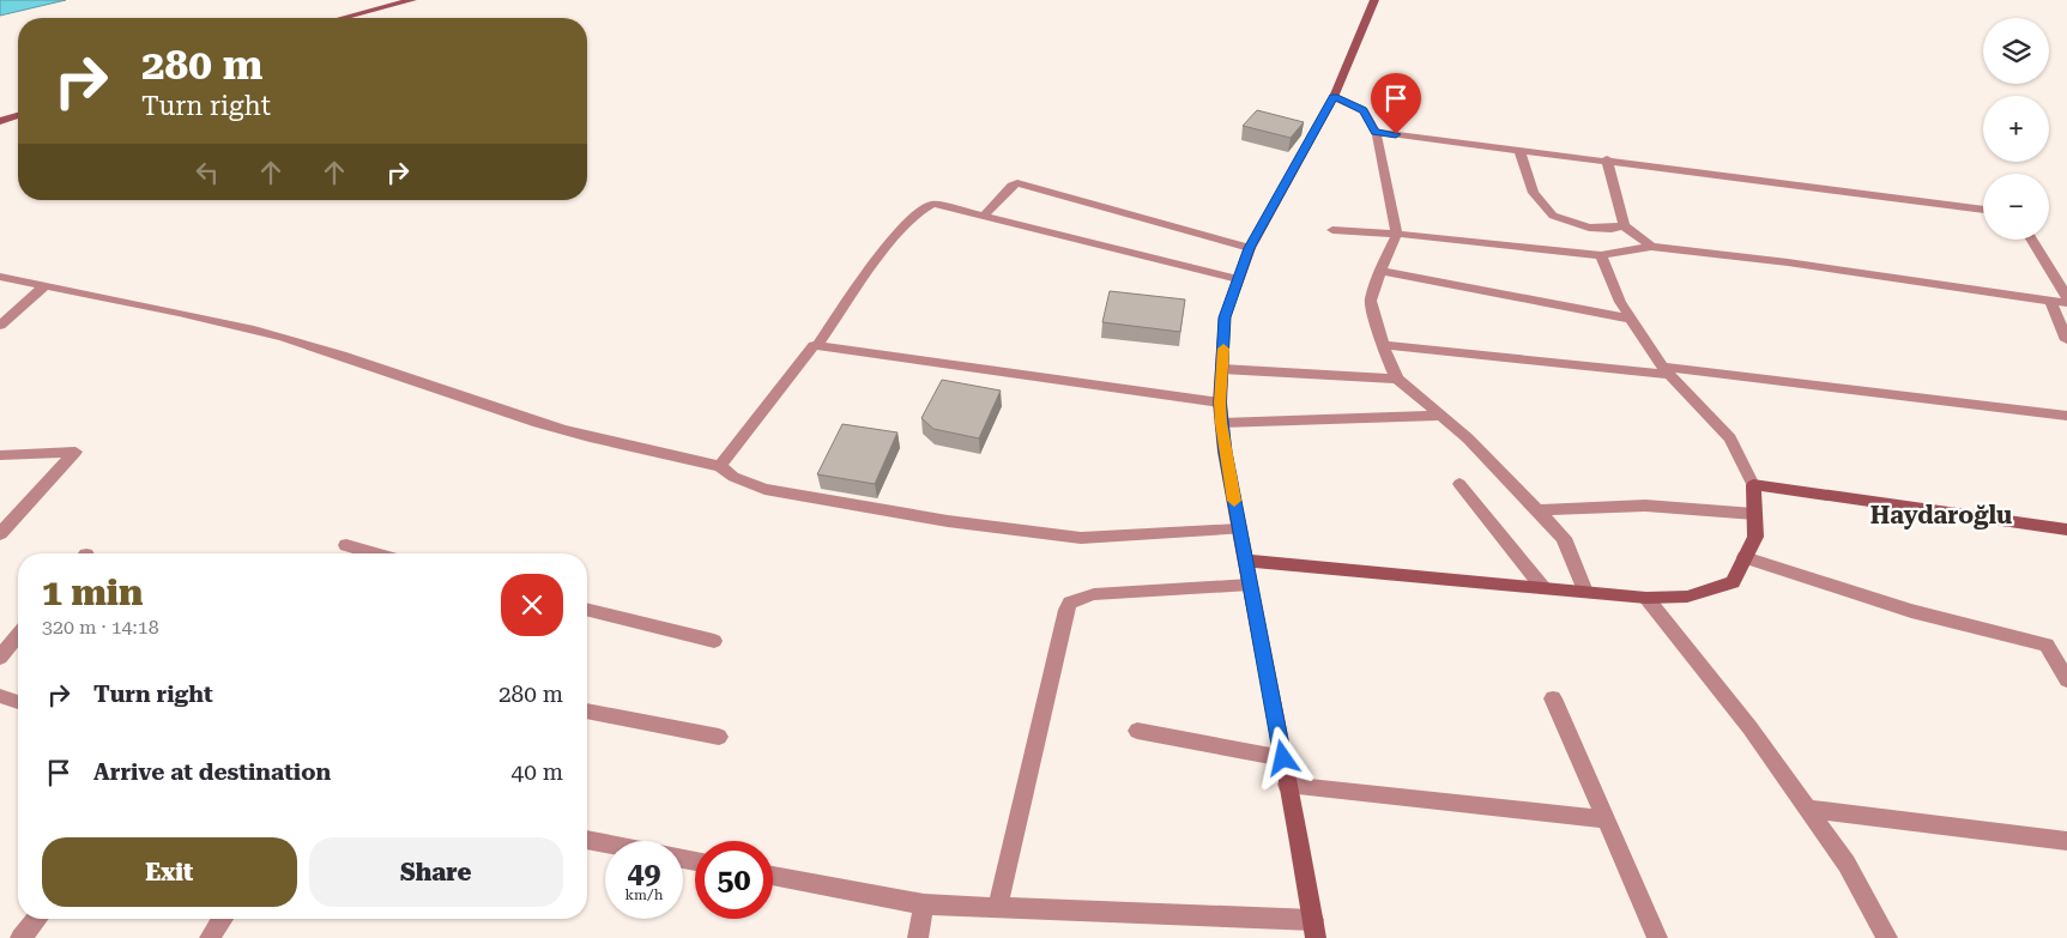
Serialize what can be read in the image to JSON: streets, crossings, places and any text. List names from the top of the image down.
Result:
{
  "districts": ["Haydaroğlu"],
  "page": {
    "map_buttons": ["+", "−"],
    "turn": ["280 m", "Turn right"],
    "heading": ["1 min", "320 m · 14:18"],
    "list": [
      {
        "name": "Turn right",
        "value": "280 m"
      },
      {
        "name": "Arrive at destination",
        "value": "40 m"
      }
    ],
    "buttons": ["Exit", "Share"],
    "speed": "49 km/h",
    "limit": "50"
  }
}
